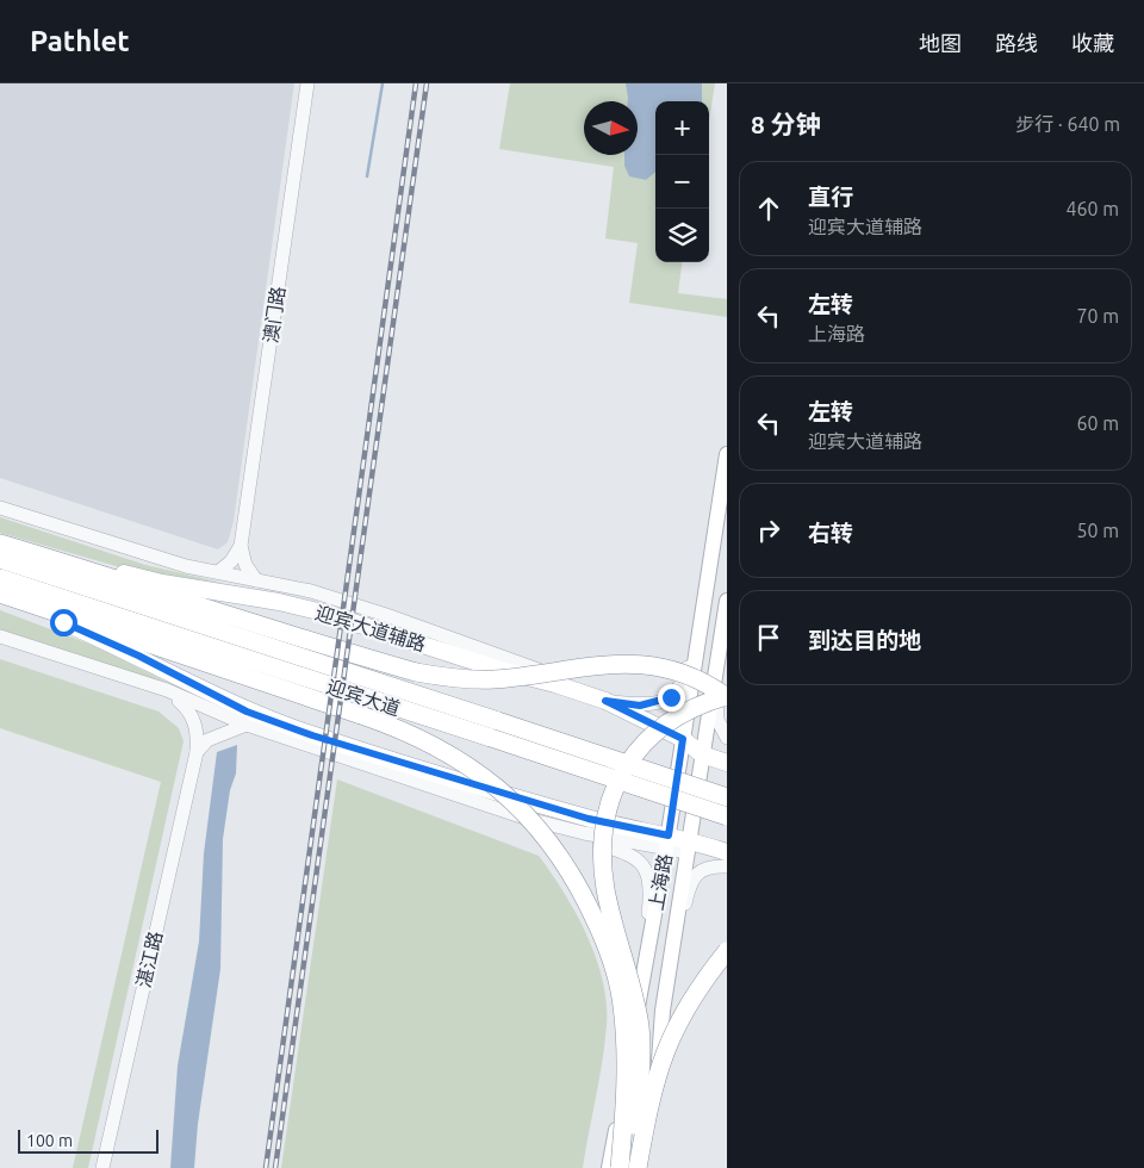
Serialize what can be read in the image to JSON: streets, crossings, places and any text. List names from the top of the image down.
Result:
{
  "streets": {
    "highway": ["迎宾大道"],
    "main road": ["迎宾大道辅路", "上海路"],
    "street": ["澳门路", "湛江路"]
  },
  "crossings": [
    ["迎宾大道辅路", "上海路"]
  ],
  "scale_bar": "100 m",
  "north": "right",
  "page": {
    "header": "Pathlet",
    "nav": ["地图", "路线", "收藏"],
    "heading": ["8 分钟", "步行 · 640 m"],
    "map_buttons": ["+", "−"],
    "list": [
      ["直行", "迎宾大道辅路", "460 m"],
      ["左转", "上海路", "70 m"],
      ["左转", "迎宾大道辅路", "60 m"],
      ["右转", "50 m"],
      "到达目的地"
    ],
    "scale": "100 m"
  }
}
